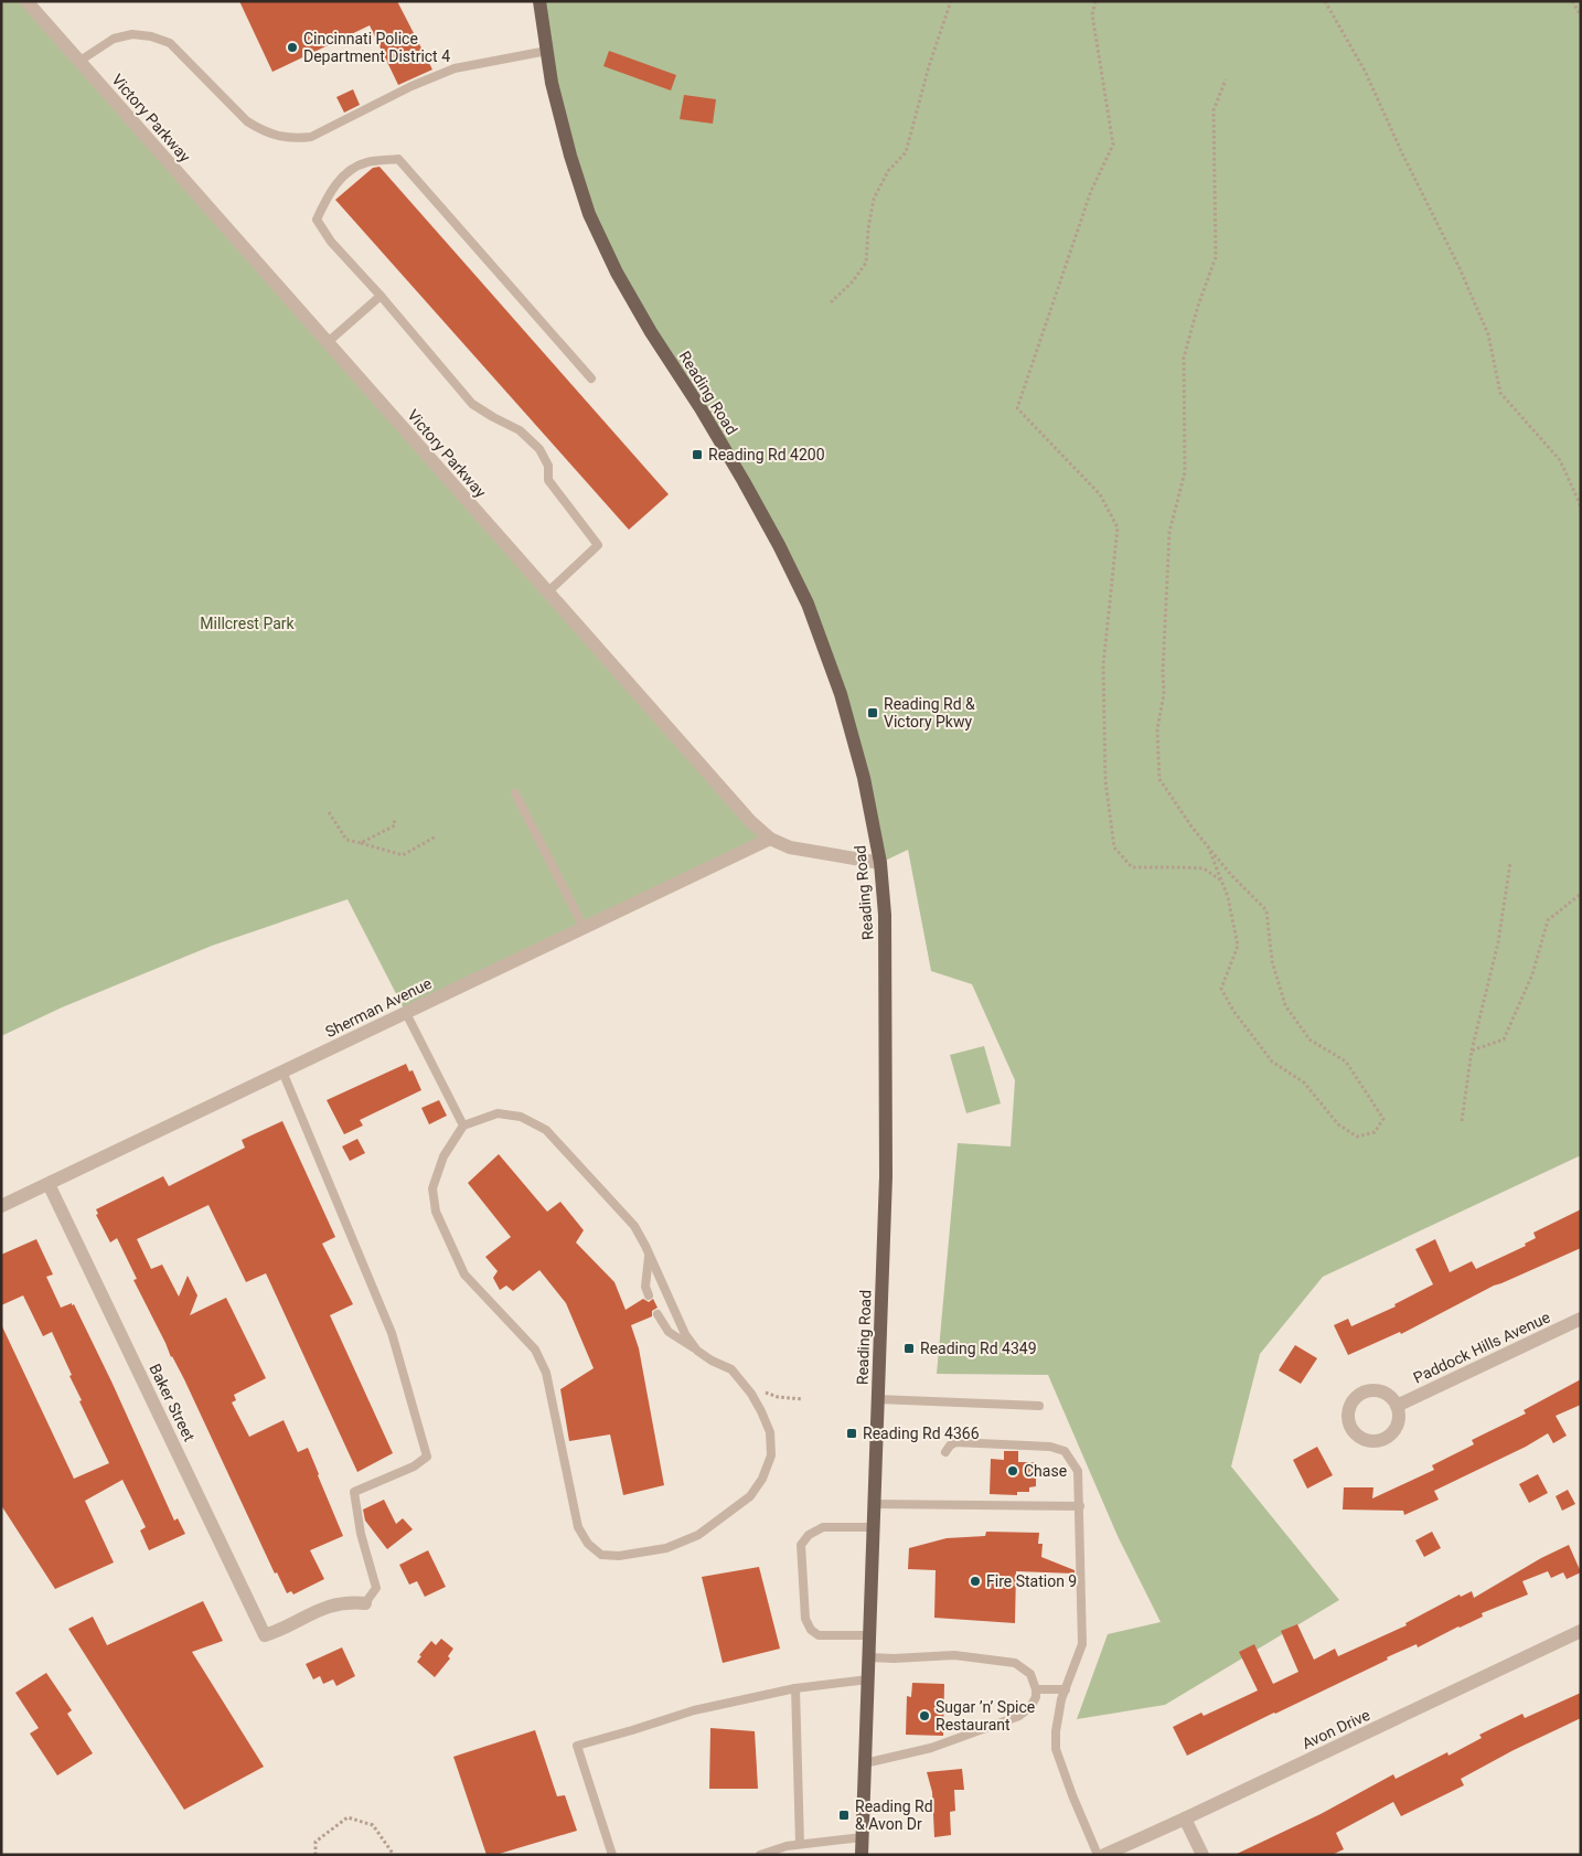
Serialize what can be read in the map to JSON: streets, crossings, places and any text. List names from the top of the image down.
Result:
{
  "streets": {
    "main road": ["Reading Road"],
    "street": [
      "Victory Parkway",
      "Sherman Avenue",
      "Paddock Hills Avenue",
      "Baker Street",
      "Avon Drive"
    ]
  },
  "crossings": [
    ["Victory Parkway", "Reading Road"],
    ["Victory Parkway", "Sherman Avenue"],
    ["Sherman Avenue", "Baker Street"]
  ],
  "parks": ["Millcrest Park"],
  "places": {
    "other": [
      "Cincinnati Police Department District 4",
      "Chase",
      "Fire Station 9",
      "Sugar ’n’ Spice Restaurant"
    ],
    "transit": [
      "Reading Rd 4200",
      "Reading Rd & Victory Pkwy",
      "Reading Rd 4349",
      "Reading Rd 4366",
      "Reading Rd & Avon Dr"
    ]
  }
}
